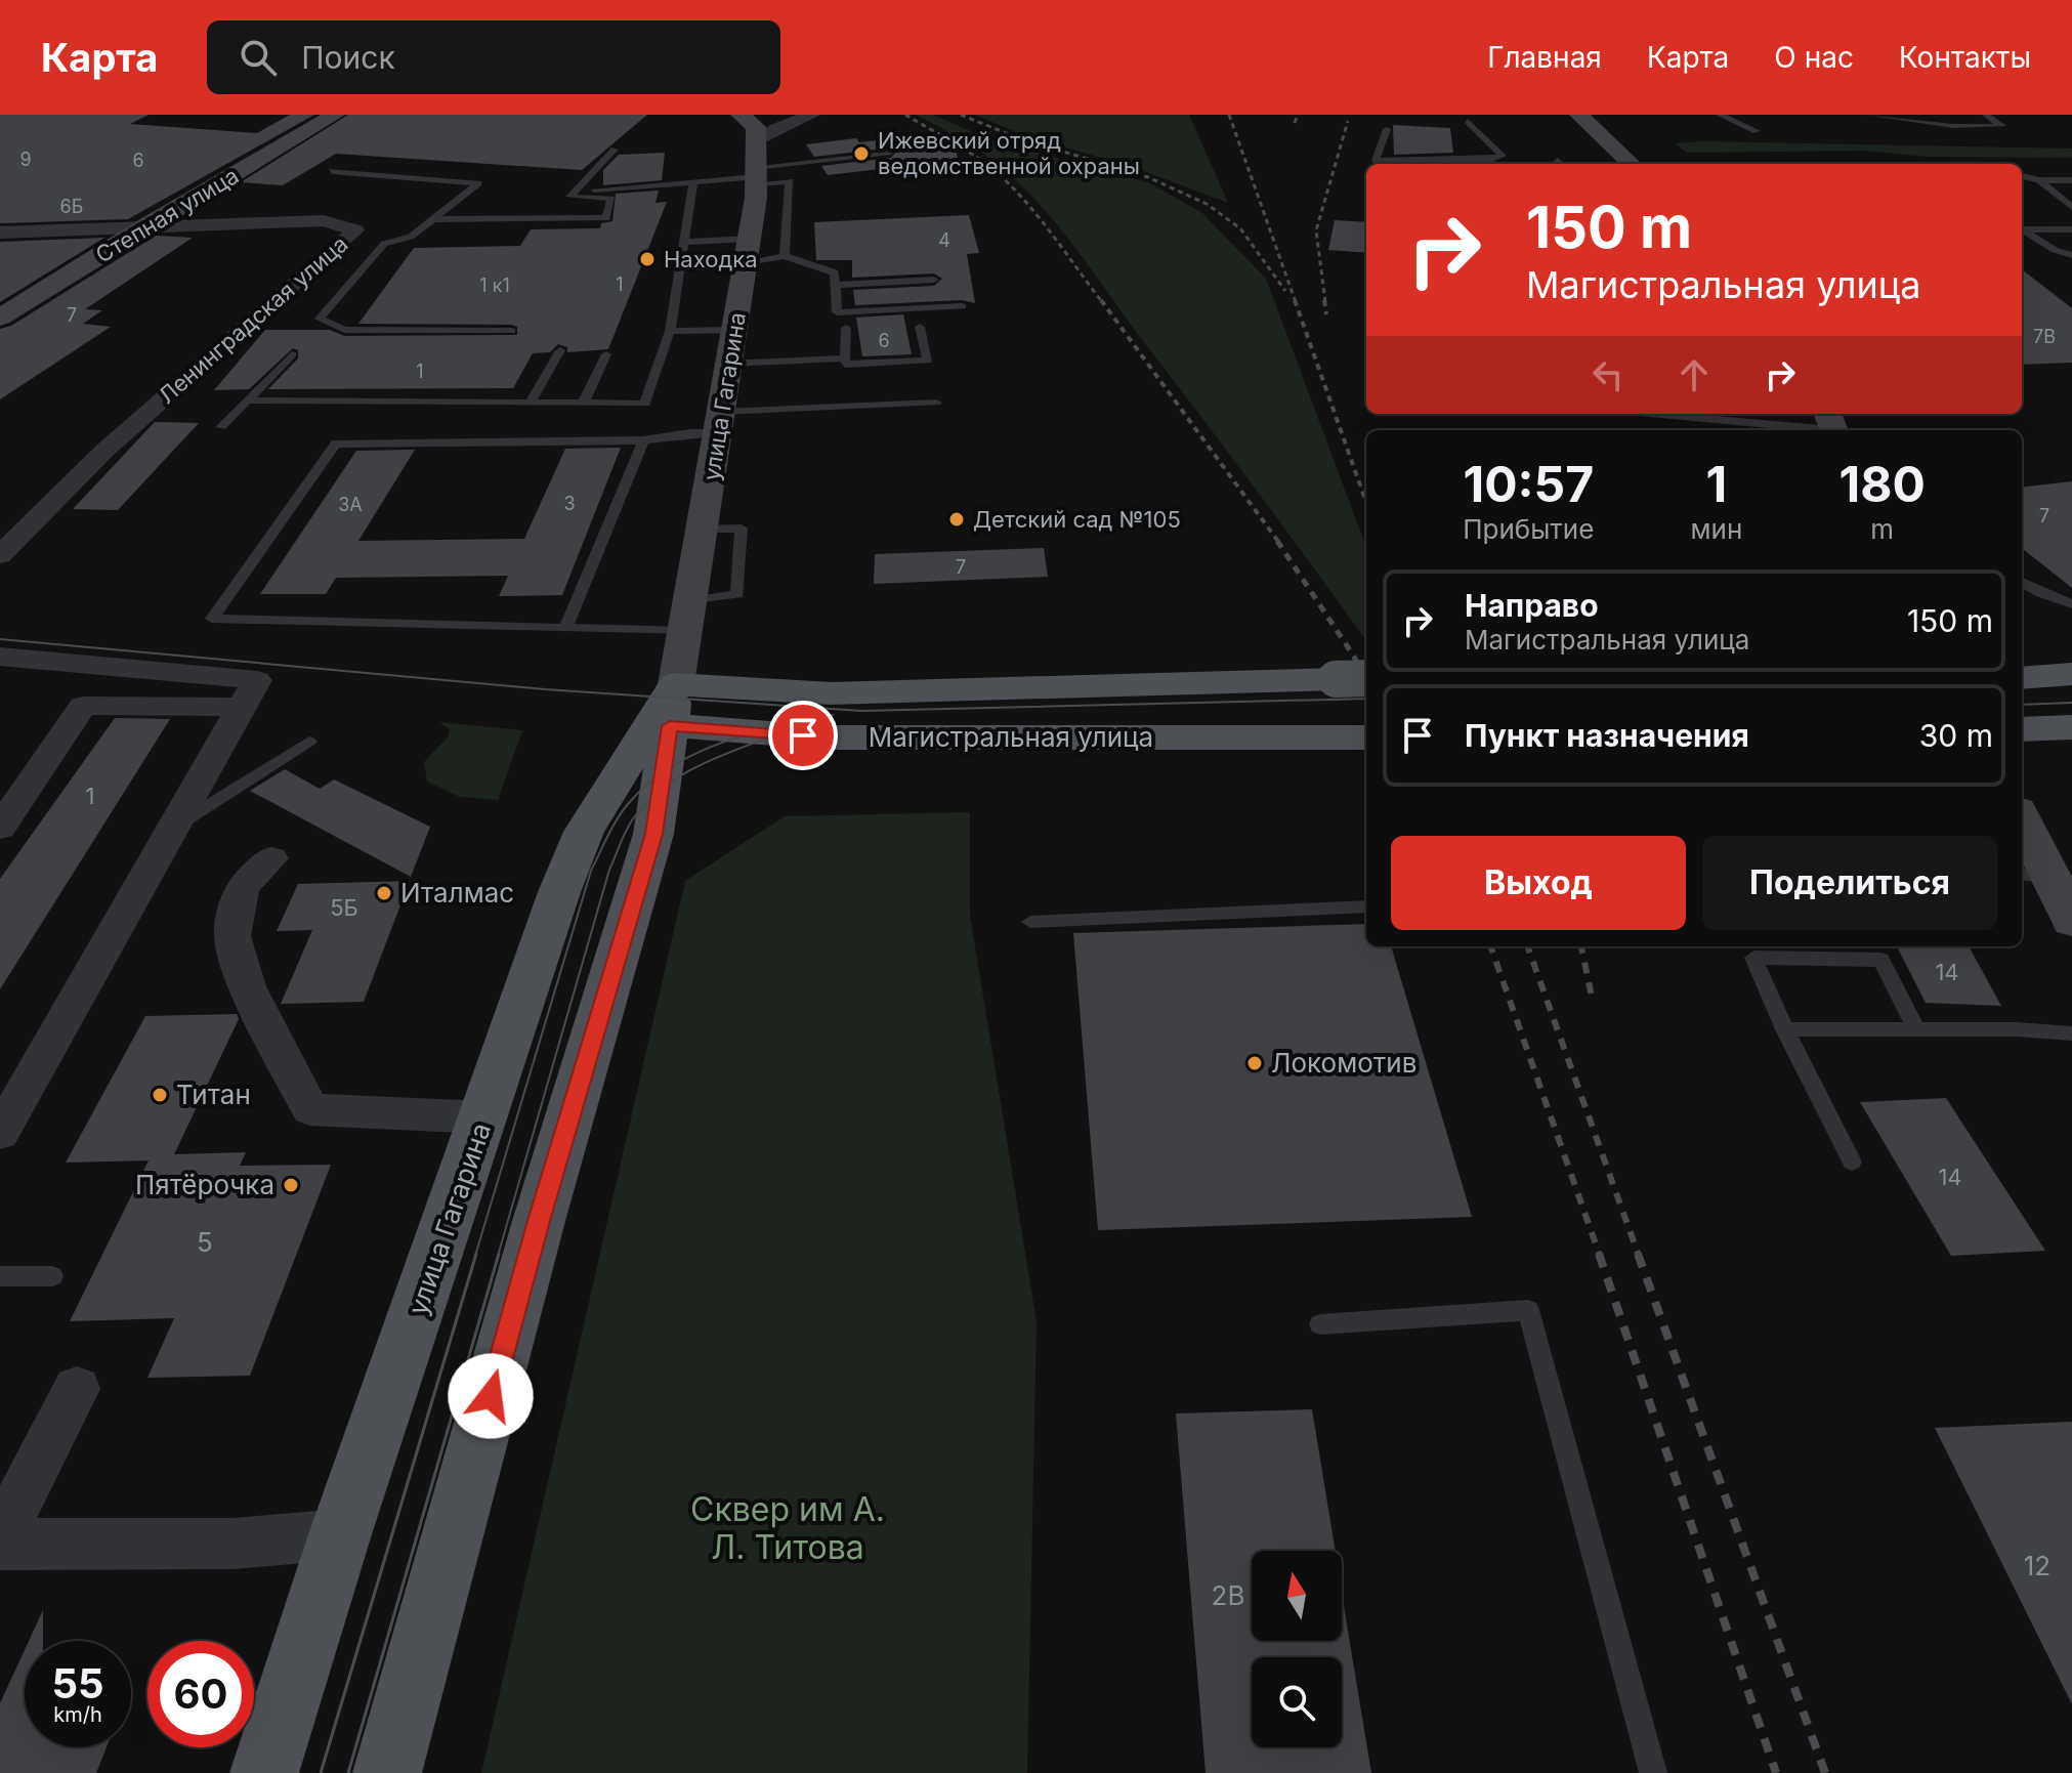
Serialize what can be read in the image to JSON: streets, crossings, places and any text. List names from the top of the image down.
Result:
{
  "streets": {
    "main road": ["Степная улица", "улица Гагарина", "Магистральная улица"],
    "street": ["Ленинградская улица"]
  },
  "crossings": [
    ["Степная улица", "Ленинградская улица"],
    ["улица Гагарина", "Магистральная улица"]
  ],
  "parks": ["Сквер им А. Л. Титова"],
  "places": [
    "Ижевский отряд ведомственной охраны",
    "Находка",
    "Детский сад №105",
    "Италмас",
    "Локомотив",
    "Титан",
    "Пятёрочка"
  ],
  "house_numbers": [
    "9",
    "6",
    "6Б",
    "4",
    "1",
    "1 к1",
    "7",
    "7В",
    "6",
    "1",
    "3",
    "3А",
    "7",
    "7",
    "1",
    "5Б",
    "14",
    "14",
    "5",
    "12",
    "2В"
  ],
  "north": "top",
  "page": {
    "header": "Карта",
    "search": "Поиск",
    "nav": [
      "Главная",
      "Карта",
      "О нас",
      "Контакты"
    ],
    "turn": ["150 m", "Магистральная улица"],
    "eta": [
      "10:57",
      "Прибытие",
      "1",
      "мин",
      "180",
      "m"
    ],
    "list": [
      {
        "name": "Направо",
        "note": "Магистральная улица",
        "value": "150 m"
      },
      {
        "name": "Пункт назначения",
        "value": "30 m"
      }
    ],
    "buttons": ["Выход", "Поделиться"],
    "speed": "55 km/h",
    "limit": "60"
  }
}
